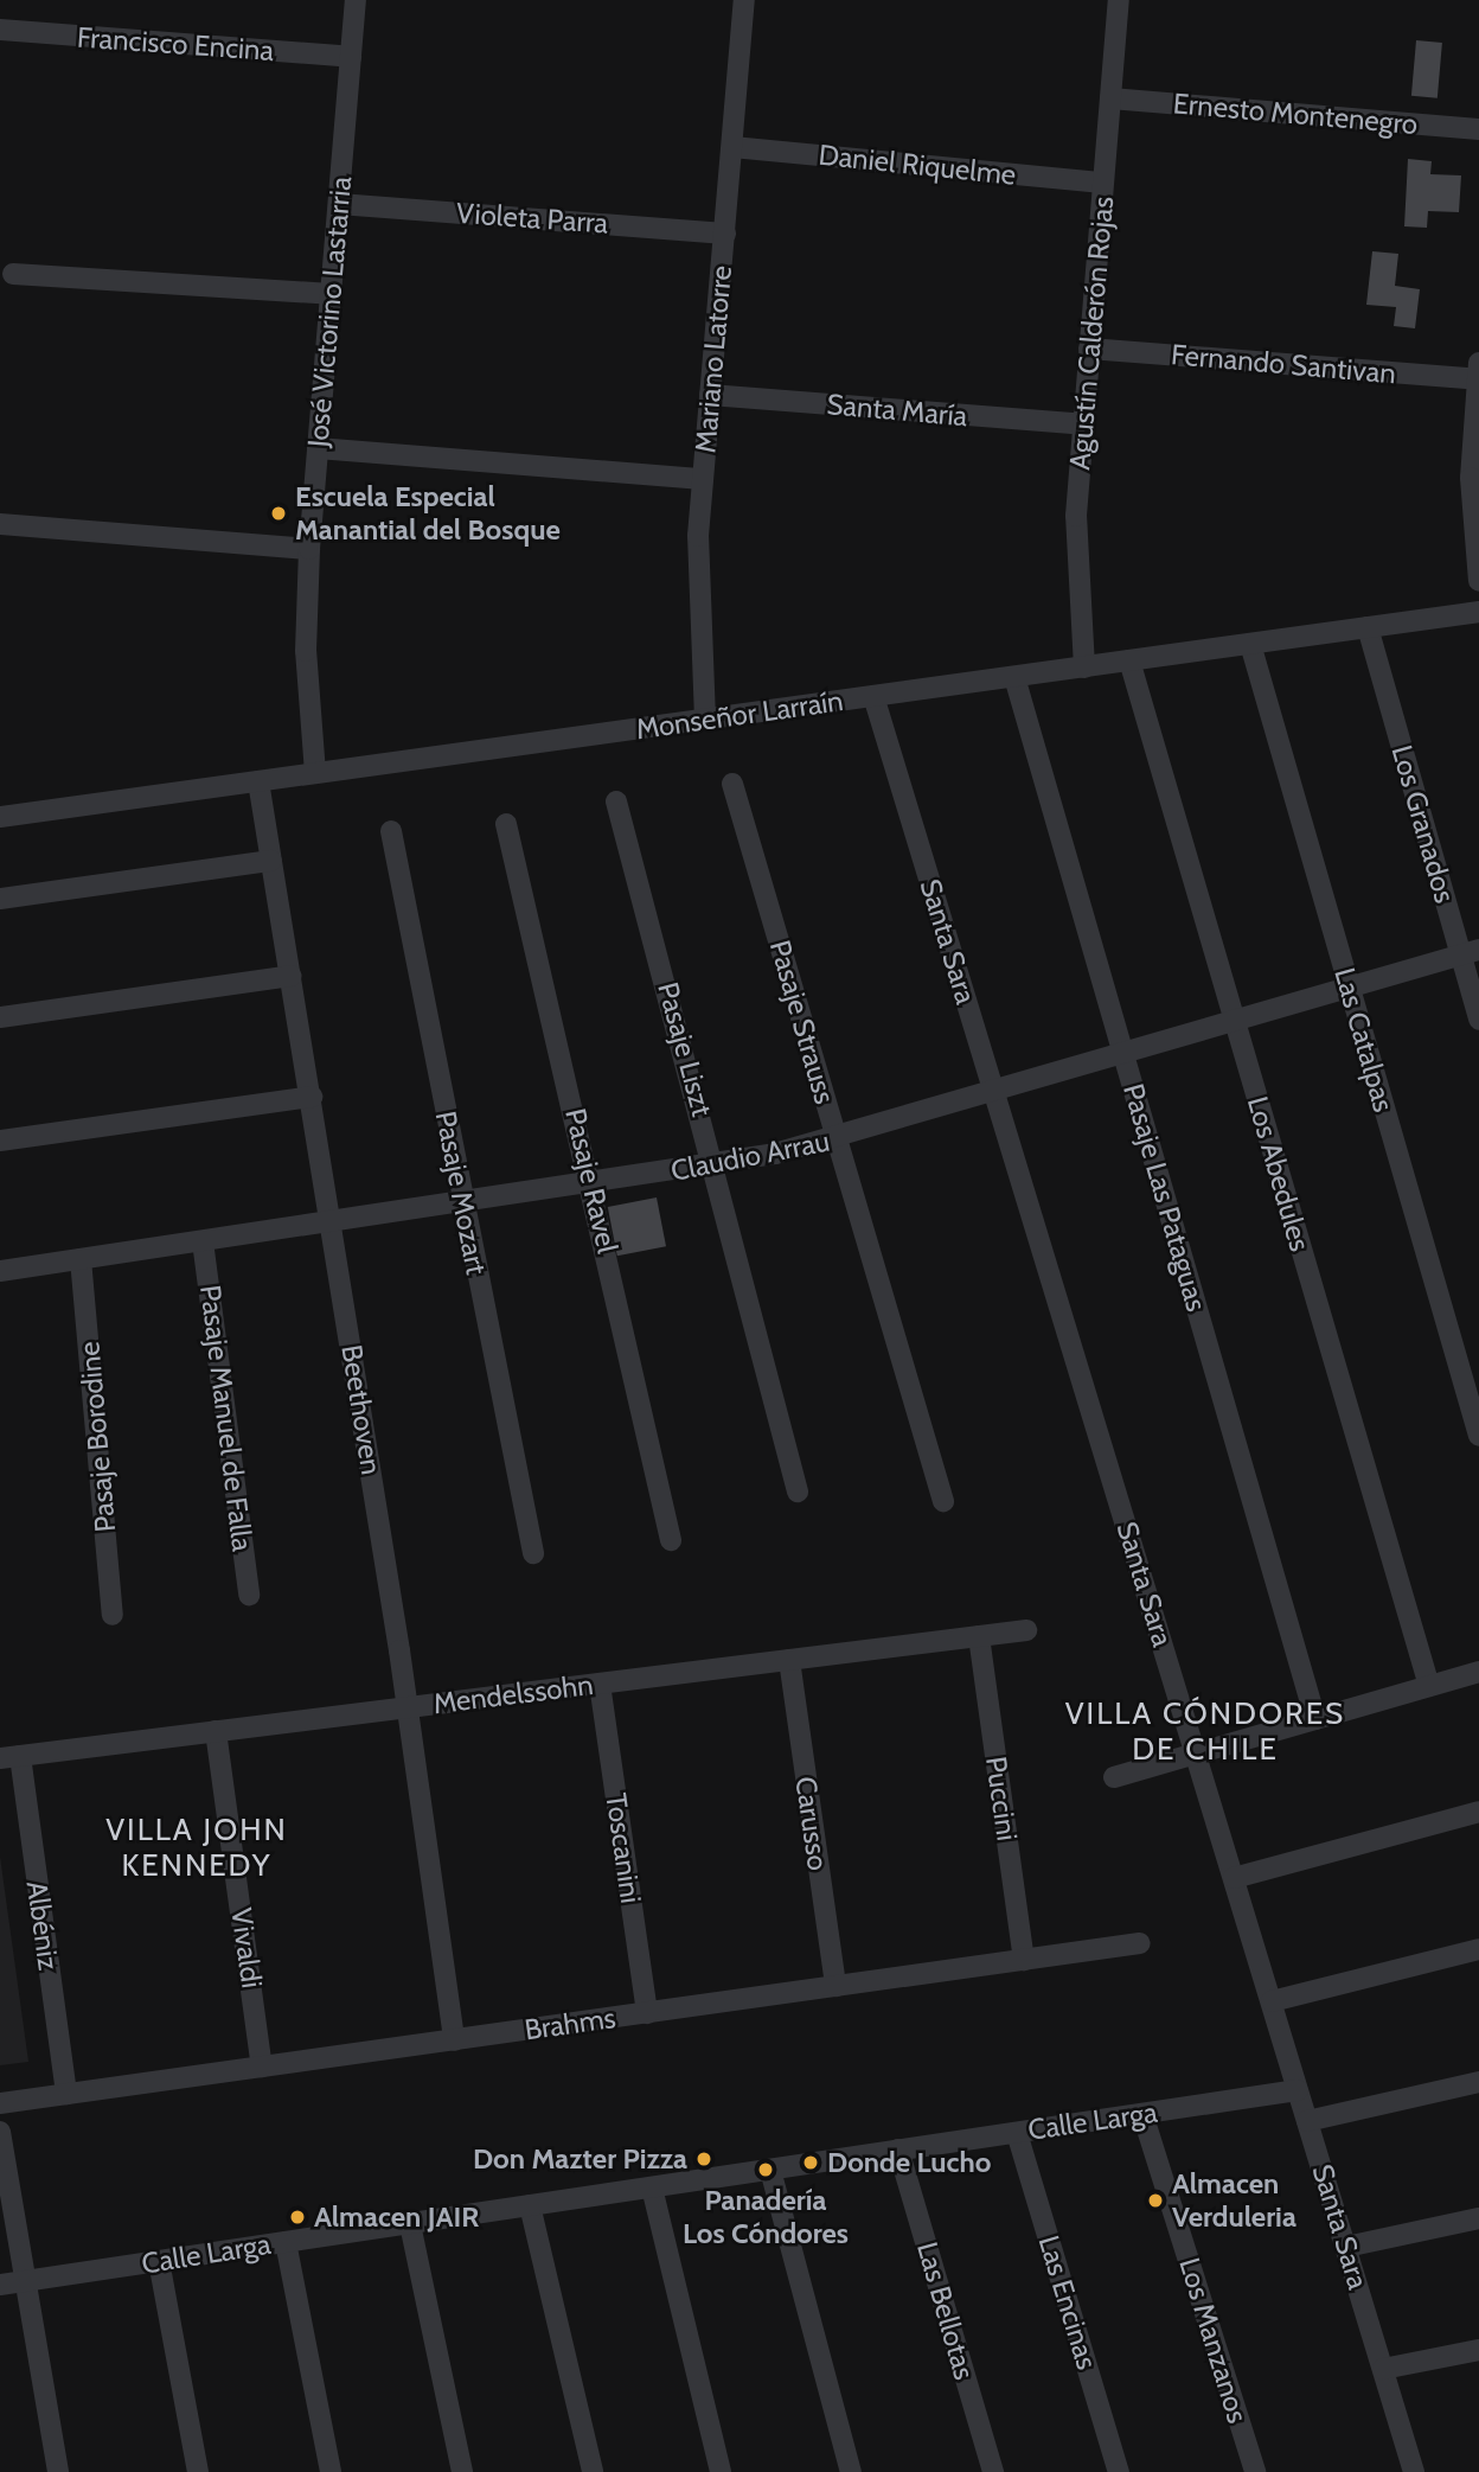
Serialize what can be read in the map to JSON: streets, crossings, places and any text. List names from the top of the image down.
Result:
{
  "streets": {
    "street": [
      "Francisco Encina",
      "Ernesto Montenegro",
      "Daniel Riquelme",
      "Violeta Parra",
      "José Victorino Lastarria",
      "Agustín Calderón Rojas",
      "Mariano Latorre",
      "Fernando Santivan",
      "Santa María",
      "Monseñor Larraín",
      "Los Granados",
      "Santa Sara",
      "Pasaje Strauss",
      "Las Catalpas",
      "Pasaje Liszt",
      "Claudio Arrau",
      "Los Abedules",
      "Pasaje Ravel",
      "Pasaje Mozart",
      "Pasaje Las Pataguas",
      "Beethoven",
      "Pasaje Manuel de Falla",
      "Pasaje Borodine",
      "Mendelssohn",
      "Puccini",
      "Carusso",
      "Toscanini",
      "Albéniz",
      "Vivaldi",
      "Brahms",
      "Calle Larga",
      "Las Encinas",
      "Las Bellotas",
      "Los Manzanos"
    ]
  },
  "crossings": [
    ["Francisco Encina", "José Victorino Lastarria"],
    ["Ernesto Montenegro", "Agustín Calderón Rojas"],
    ["Daniel Riquelme", "Agustín Calderón Rojas"],
    ["Daniel Riquelme", "Mariano Latorre"],
    ["Violeta Parra", "José Victorino Lastarria"],
    ["Violeta Parra", "Mariano Latorre"],
    ["José Victorino Lastarria", "Monseñor Larraín"],
    ["Agustín Calderón Rojas", "Fernando Santivan"],
    ["Agustín Calderón Rojas", "Santa María"],
    ["Agustín Calderón Rojas", "Monseñor Larraín"],
    ["Mariano Latorre", "Santa María"],
    ["Mariano Latorre", "Monseñor Larraín"],
    ["Monseñor Larraín", "Los Granados"],
    ["Monseñor Larraín", "Santa Sara"],
    ["Monseñor Larraín", "Las Catalpas"],
    ["Monseñor Larraín", "Los Abedules"],
    ["Monseñor Larraín", "Pasaje Las Pataguas"],
    ["Monseñor Larraín", "Beethoven"],
    ["Los Granados", "Claudio Arrau"],
    ["Santa Sara", "Claudio Arrau"],
    ["Santa Sara", "Calle Larga"],
    ["Pasaje Strauss", "Claudio Arrau"],
    ["Las Catalpas", "Claudio Arrau"],
    ["Pasaje Liszt", "Claudio Arrau"],
    ["Claudio Arrau", "Los Abedules"],
    ["Claudio Arrau", "Pasaje Ravel"],
    ["Claudio Arrau", "Pasaje Mozart"],
    ["Claudio Arrau", "Pasaje Las Pataguas"],
    ["Claudio Arrau", "Beethoven"],
    ["Claudio Arrau", "Pasaje Manuel de Falla"],
    ["Claudio Arrau", "Pasaje Borodine"],
    ["Beethoven", "Mendelssohn"],
    ["Beethoven", "Brahms"],
    ["Mendelssohn", "Puccini"],
    ["Mendelssohn", "Carusso"],
    ["Mendelssohn", "Toscanini"],
    ["Mendelssohn", "Albéniz"],
    ["Mendelssohn", "Vivaldi"],
    ["Puccini", "Brahms"],
    ["Carusso", "Brahms"],
    ["Toscanini", "Brahms"],
    ["Albéniz", "Brahms"],
    ["Vivaldi", "Brahms"],
    ["Calle Larga", "Las Encinas"],
    ["Calle Larga", "Las Bellotas"],
    ["Calle Larga", "Los Manzanos"]
  ],
  "districts": ["VILLA CÓNDORES DE CHILE", "VILLA JOHN KENNEDY"],
  "places": [
    "Escuela Especial Manantial del Bosque",
    "Don Mazter Pizza",
    "Donde Lucho",
    "Panadería Los Cóndores",
    "Almacen Verduleria",
    "Almacen JAIR"
  ]
}
